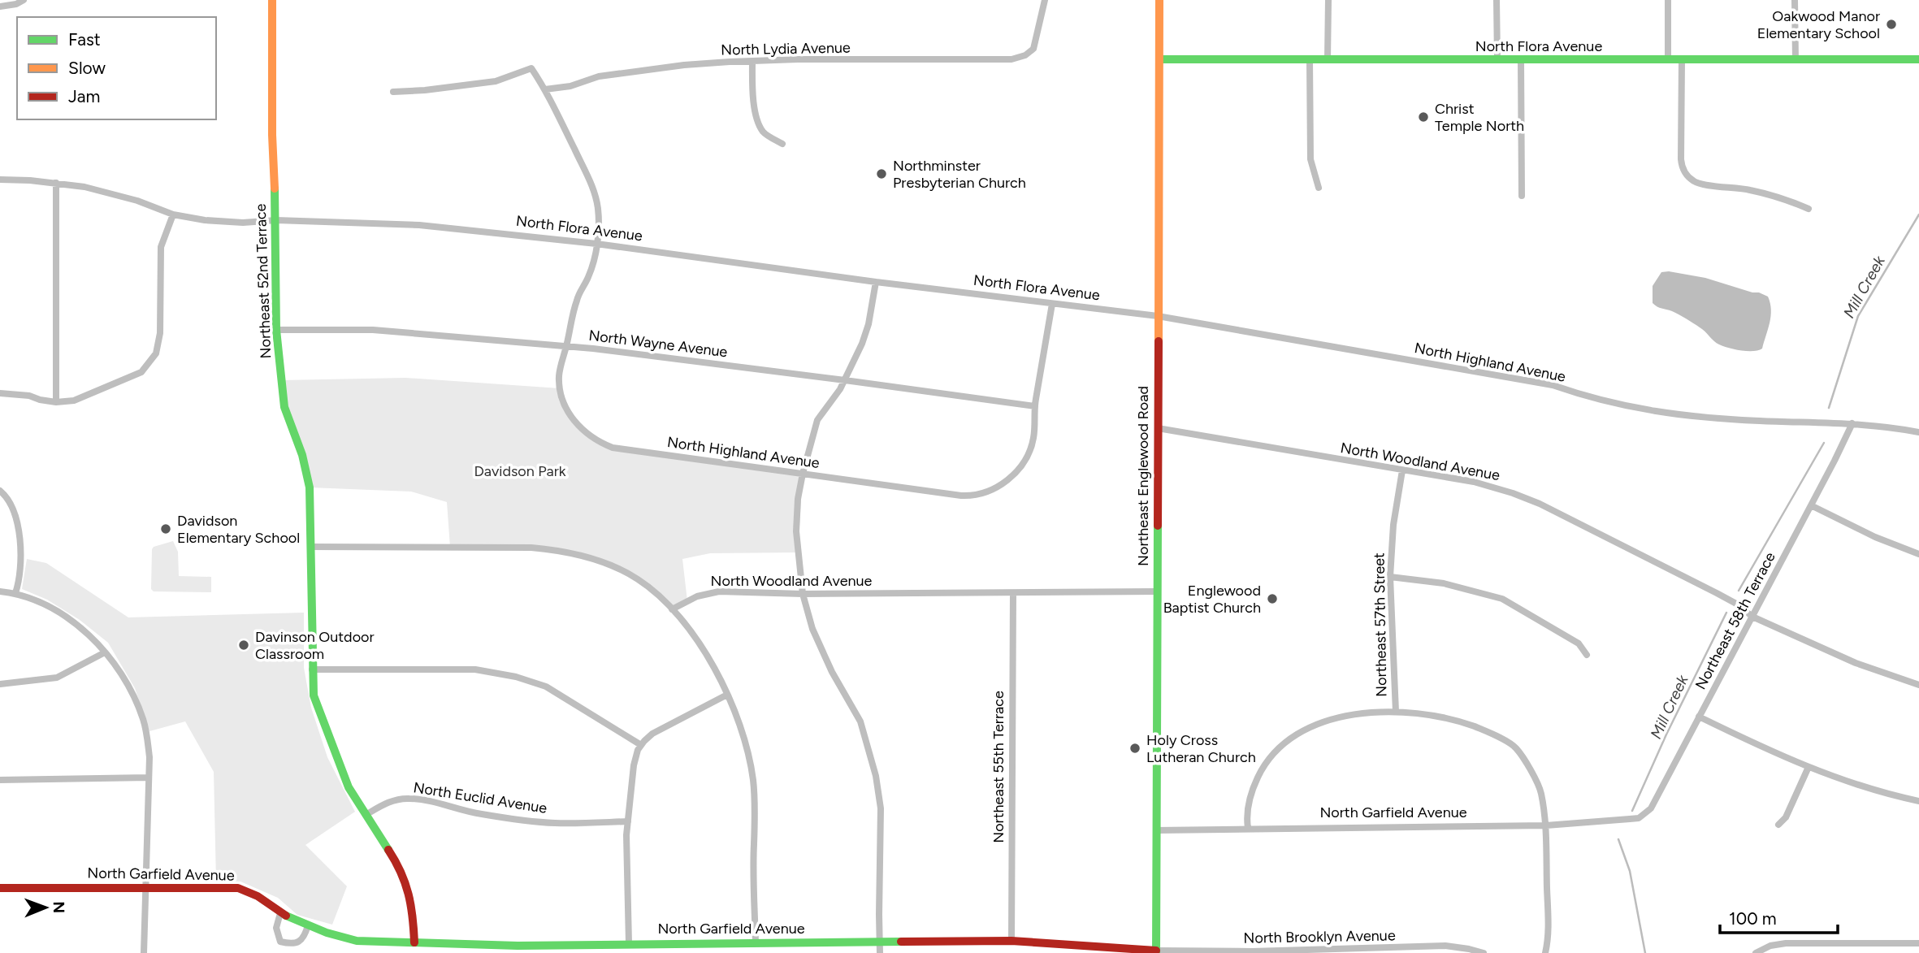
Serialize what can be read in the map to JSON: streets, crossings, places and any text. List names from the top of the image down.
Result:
{
  "streets": {
    "street": [
      "North Flora Avenue",
      "North Lydia Avenue",
      "Northeast 52nd Terrace",
      "North Wayne Avenue",
      "North Highland Avenue",
      "North Woodland Avenue",
      "Northeast Englewood Road",
      "Northeast 58th Terrace",
      "Northeast 57th Street",
      "Northeast 55th Terrace",
      "North Euclid Avenue",
      "North Garfield Avenue",
      "North Brooklyn Avenue"
    ]
  },
  "crossings": [
    ["North Flora Avenue", "Northeast 52nd Terrace"],
    ["North Flora Avenue", "North Highland Avenue"],
    ["North Flora Avenue", "Northeast Englewood Road"],
    ["North Lydia Avenue", "North Highland Avenue"],
    ["Northeast 52nd Terrace", "North Wayne Avenue"],
    ["Northeast 52nd Terrace", "North Euclid Avenue"],
    ["Northeast 52nd Terrace", "North Garfield Avenue"],
    ["North Wayne Avenue", "North Highland Avenue"],
    ["North Highland Avenue", "Northeast Englewood Road"],
    ["North Highland Avenue", "Northeast 58th Terrace"],
    ["North Woodland Avenue", "Northeast Englewood Road"],
    ["North Woodland Avenue", "Northeast 58th Terrace"],
    ["North Woodland Avenue", "Northeast 57th Street"],
    ["North Woodland Avenue", "Northeast 55th Terrace"],
    ["Northeast Englewood Road", "North Garfield Avenue"],
    ["Northeast Englewood Road", "North Brooklyn Avenue"],
    ["Northeast 58th Terrace", "North Garfield Avenue"],
    ["Northeast 55th Terrace", "North Garfield Avenue"],
    ["North Garfield Avenue", "North Brooklyn Avenue"]
  ],
  "water": ["Mill Creek"],
  "parks": ["Davidson Park"],
  "places": [
    "Oakwood Manor Elementary School",
    "Christ Temple North",
    "Northminster Presbyterian Church",
    "Davidson Elementary School",
    "Englewood Baptist Church",
    "Davinson Outdoor Classroom",
    "Holy Cross Lutheran Church"
  ],
  "legend": ["Fast", "Slow", "Jam"],
  "scale_bar": "100 m",
  "north": "right"
}
